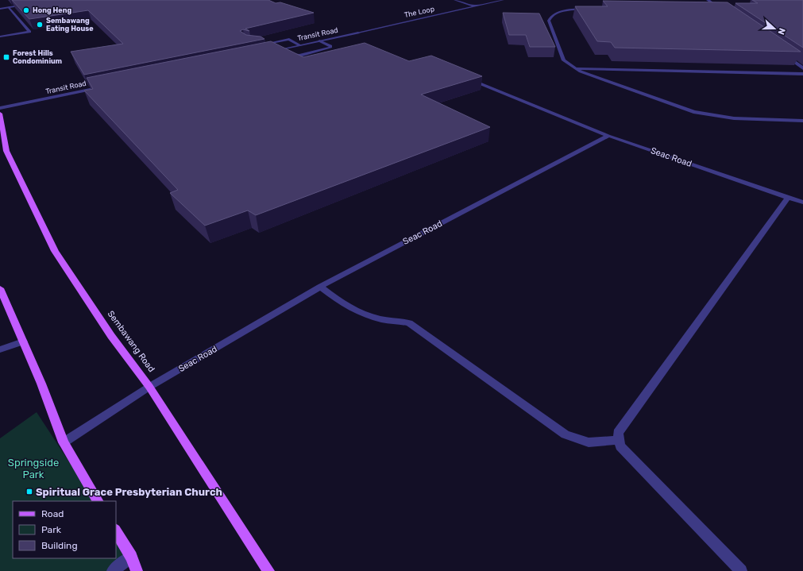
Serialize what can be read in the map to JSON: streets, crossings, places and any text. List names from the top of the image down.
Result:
{
  "streets": {
    "main road": ["Sembawang Road"],
    "street": ["The Loop", "Transit Road", "Seac Road"]
  },
  "crossings": [
    ["The Loop", "Transit Road"],
    ["Seac Road", "Sembawang Road"]
  ],
  "parks": ["Springside Park"],
  "places": {
    "other": ["Hong Heng", "Sembawang Eating House"],
    "transit": ["Forest Hills Condominium", "Spiritual Grace Presbyterian Church"]
  },
  "legend": ["Road", "Park", "Building"],
  "north": "right"
}
